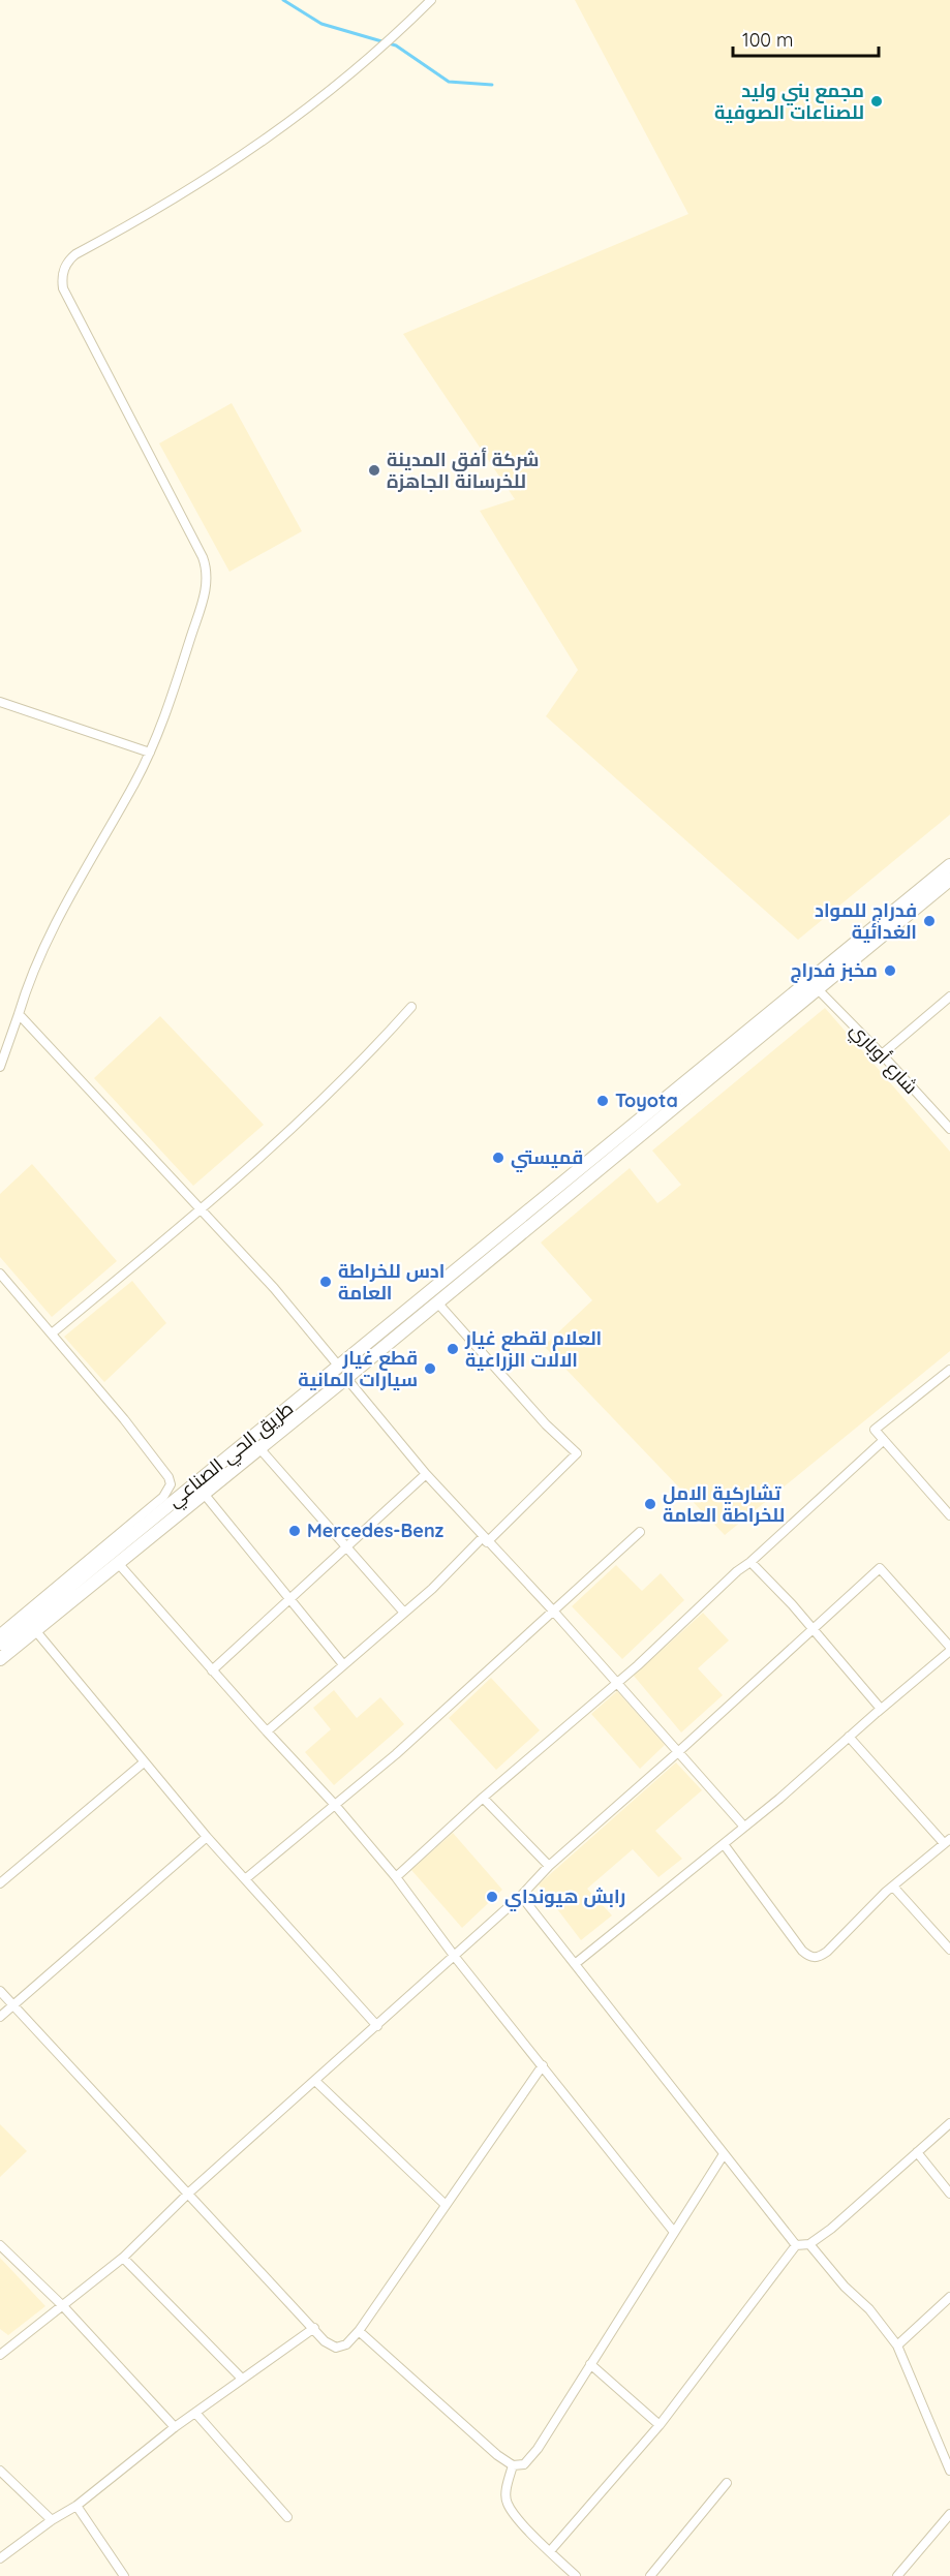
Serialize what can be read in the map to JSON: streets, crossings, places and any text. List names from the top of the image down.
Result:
{
  "streets": {
    "highway": ["طريق الحي الصناعي"],
    "street": ["شارع أوباري"]
  },
  "places": [
    "مجمع بني وليد للصناعات الصوفية",
    "شركة أفق المدينة للخرسانة الجاهزة",
    "فدراج للمواد الغدائية",
    "مخبز فدراج",
    "Toyota",
    "قميستي",
    "ادس للخراطة العامة",
    "العلام لقطع غيار الالات الزراعية",
    "قطع غيار سيارات المانية",
    "تشاركية الامل للخراطة العامة",
    "Mercedes-Benz",
    "رابش هيونداي"
  ],
  "scale_bar": "100 m"
}
